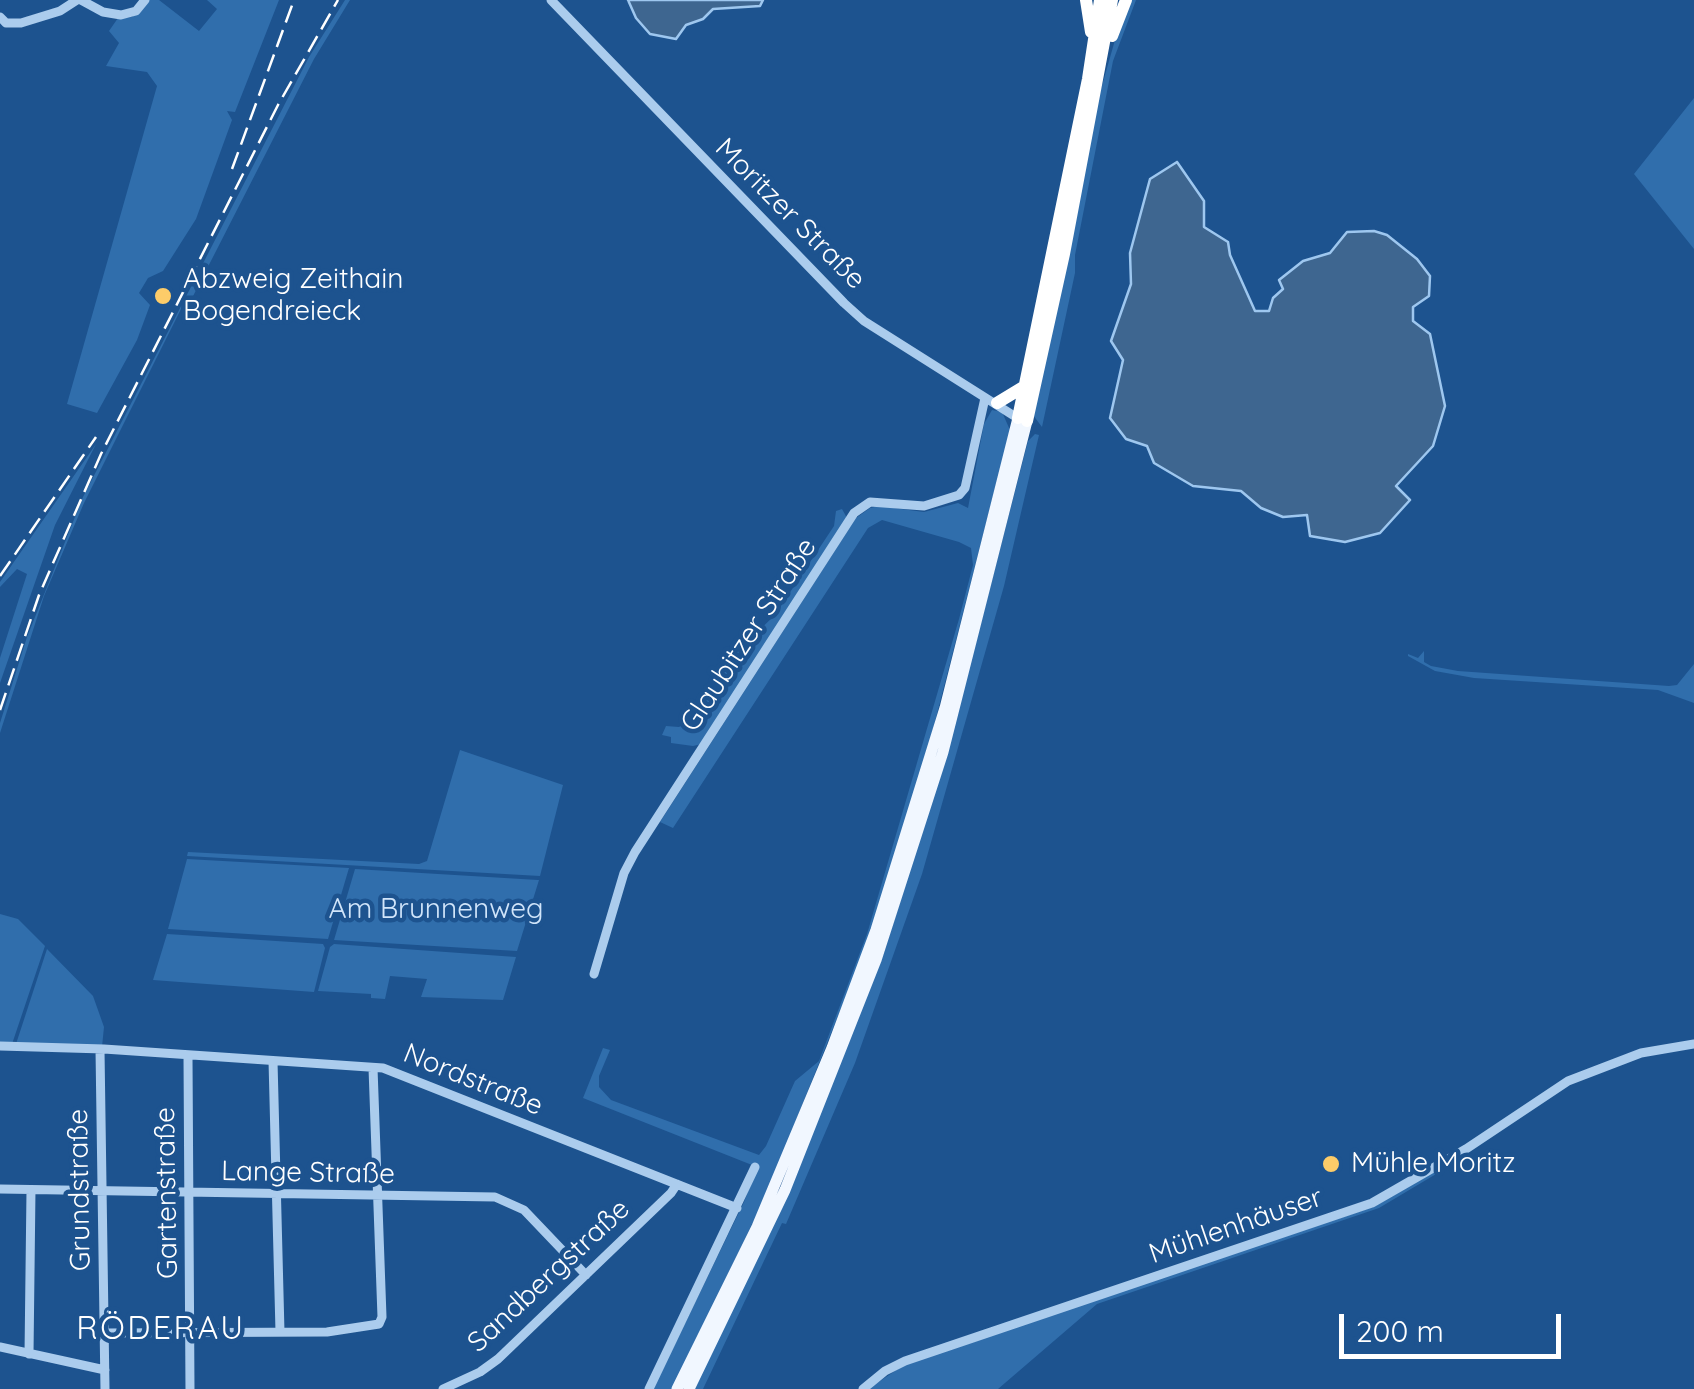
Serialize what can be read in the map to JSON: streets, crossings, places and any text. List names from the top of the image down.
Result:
{
  "streets": {
    "street": [
      "Moritzer Straße",
      "Glaubitzer Straße",
      "Nordstraße",
      "Lange Straße",
      "Grundstraße",
      "Gartenstraße",
      "Mühlenhäuser",
      "Sandbergstraße"
    ]
  },
  "crossings": [
    ["Moritzer Straße", "Glaubitzer Straße"],
    ["Nordstraße", "Grundstraße"],
    ["Nordstraße", "Gartenstraße"],
    ["Nordstraße", "Sandbergstraße"],
    ["Lange Straße", "Grundstraße"],
    ["Lange Straße", "Gartenstraße"],
    ["Lange Straße", "Sandbergstraße"]
  ],
  "districts": ["RÖDERAU"],
  "parks": ["Am Brunnenweg"],
  "places": ["Abzweig Zeithain Bogendreieck", "Mühle Moritz"],
  "scale_bar": "200 m"
}
